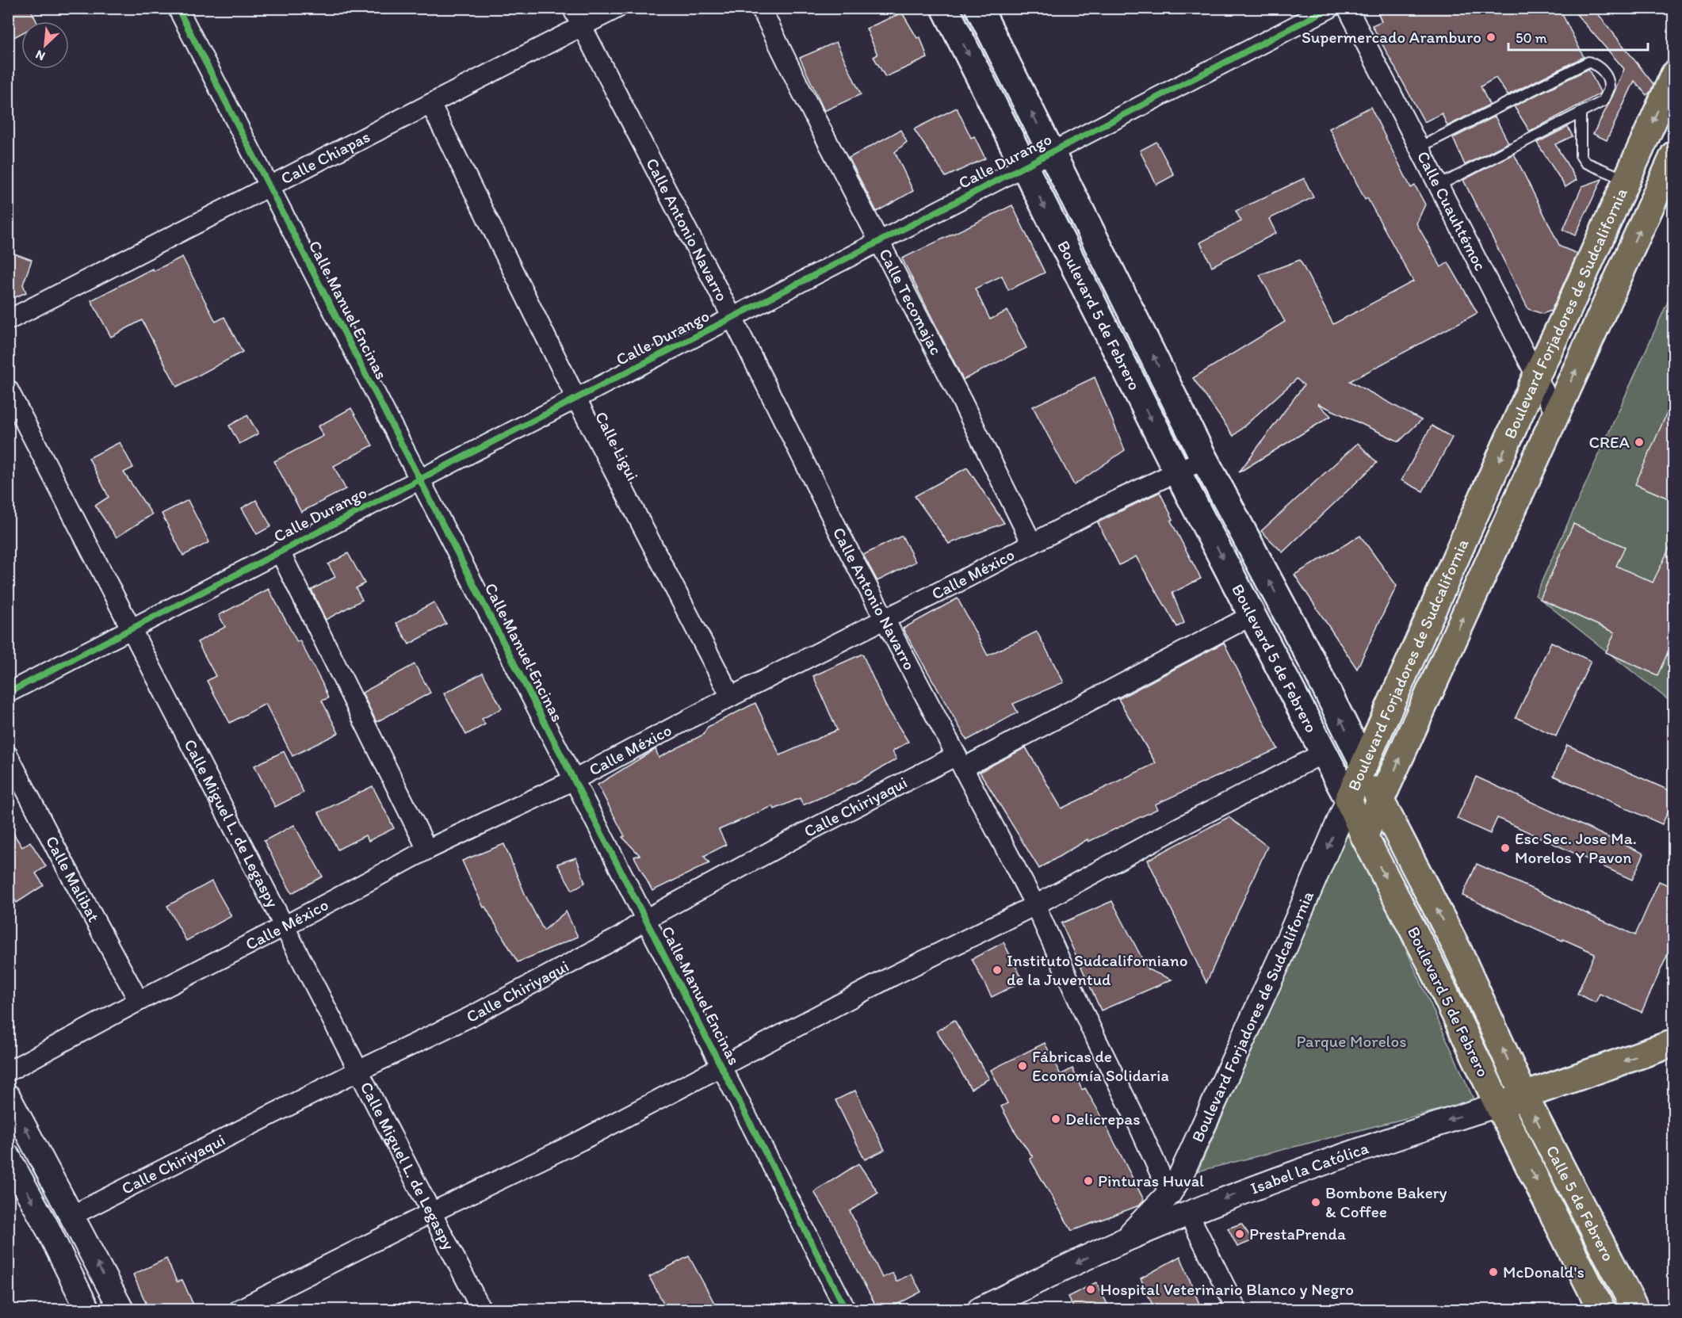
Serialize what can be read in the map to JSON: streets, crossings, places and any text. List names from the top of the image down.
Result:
{
  "streets": {
    "main road": ["Boulevard Forjadores de Sudcalifornia", "Boulevard 5 de Febrero", "Calle 5 de Febrero"],
    "street": [
      "Calle Chiapas",
      "Calle Durango",
      "Calle Cuauhtémoc",
      "Calle Antonio Navarro",
      "Calle Tecomajac",
      "Calle Manuel Encinas",
      "Calle Ligui",
      "Calle México",
      "Calle Chiriyaqui",
      "Calle Miguel L. de Legaspy",
      "Calle Malibat",
      "Isabel la Católica"
    ]
  },
  "crossings": [
    ["Calle Chiapas", "Calle Antonio Navarro"],
    ["Calle Chiapas", "Calle Manuel Encinas"],
    ["Calle Chiapas", "Calle Ligui"],
    ["Calle Durango", "Calle Antonio Navarro"],
    ["Calle Durango", "Calle Tecomajac"],
    ["Calle Durango", "Calle Manuel Encinas"],
    ["Calle Durango", "Boulevard 5 de Febrero"],
    ["Calle Durango", "Calle Ligui"],
    ["Calle Durango", "Calle Miguel L. de Legaspy"],
    ["Calle Cuauhtémoc", "Boulevard Forjadores de Sudcalifornia"],
    ["Calle Antonio Navarro", "Boulevard Forjadores de Sudcalifornia"],
    ["Calle Antonio Navarro", "Calle México"],
    ["Calle Antonio Navarro", "Calle Chiriyaqui"],
    ["Calle Tecomajac", "Calle México"],
    ["Calle Manuel Encinas", "Calle México"],
    ["Calle Manuel Encinas", "Calle Chiriyaqui"],
    ["Boulevard Forjadores de Sudcalifornia", "Boulevard 5 de Febrero"],
    ["Boulevard Forjadores de Sudcalifornia", "Isabel la Católica"],
    ["Boulevard 5 de Febrero", "Calle México"],
    ["Boulevard 5 de Febrero", "Calle Chiriyaqui"],
    ["Boulevard 5 de Febrero", "Isabel la Católica"],
    ["Boulevard 5 de Febrero", "Calle 5 de Febrero"],
    ["Calle Ligui", "Calle México"],
    ["Calle México", "Calle Miguel L. de Legaspy"],
    ["Calle México", "Calle Malibat"],
    ["Calle Chiriyaqui", "Calle Miguel L. de Legaspy"]
  ],
  "one_way": ["Isabel la Católica", "Calle 5 de Febrero"],
  "parks": ["Parque Morelos"],
  "places": [
    "Supermercado Aramburo",
    "CREA",
    "Esc Sec. Jose Ma. Morelos Y Pavon",
    "Instituto Sudcaliforniano de la Juventud",
    "Fábricas de Economía Solidaria",
    "Delicrepas",
    "Pinturas Huval",
    "Bombone Bakery & Coffee",
    "PrestaPrenda",
    "McDonald's",
    "Hospital Veterinario Blanco y Negro"
  ],
  "scale_bar": "50 m",
  "north": "bottom left"
}
